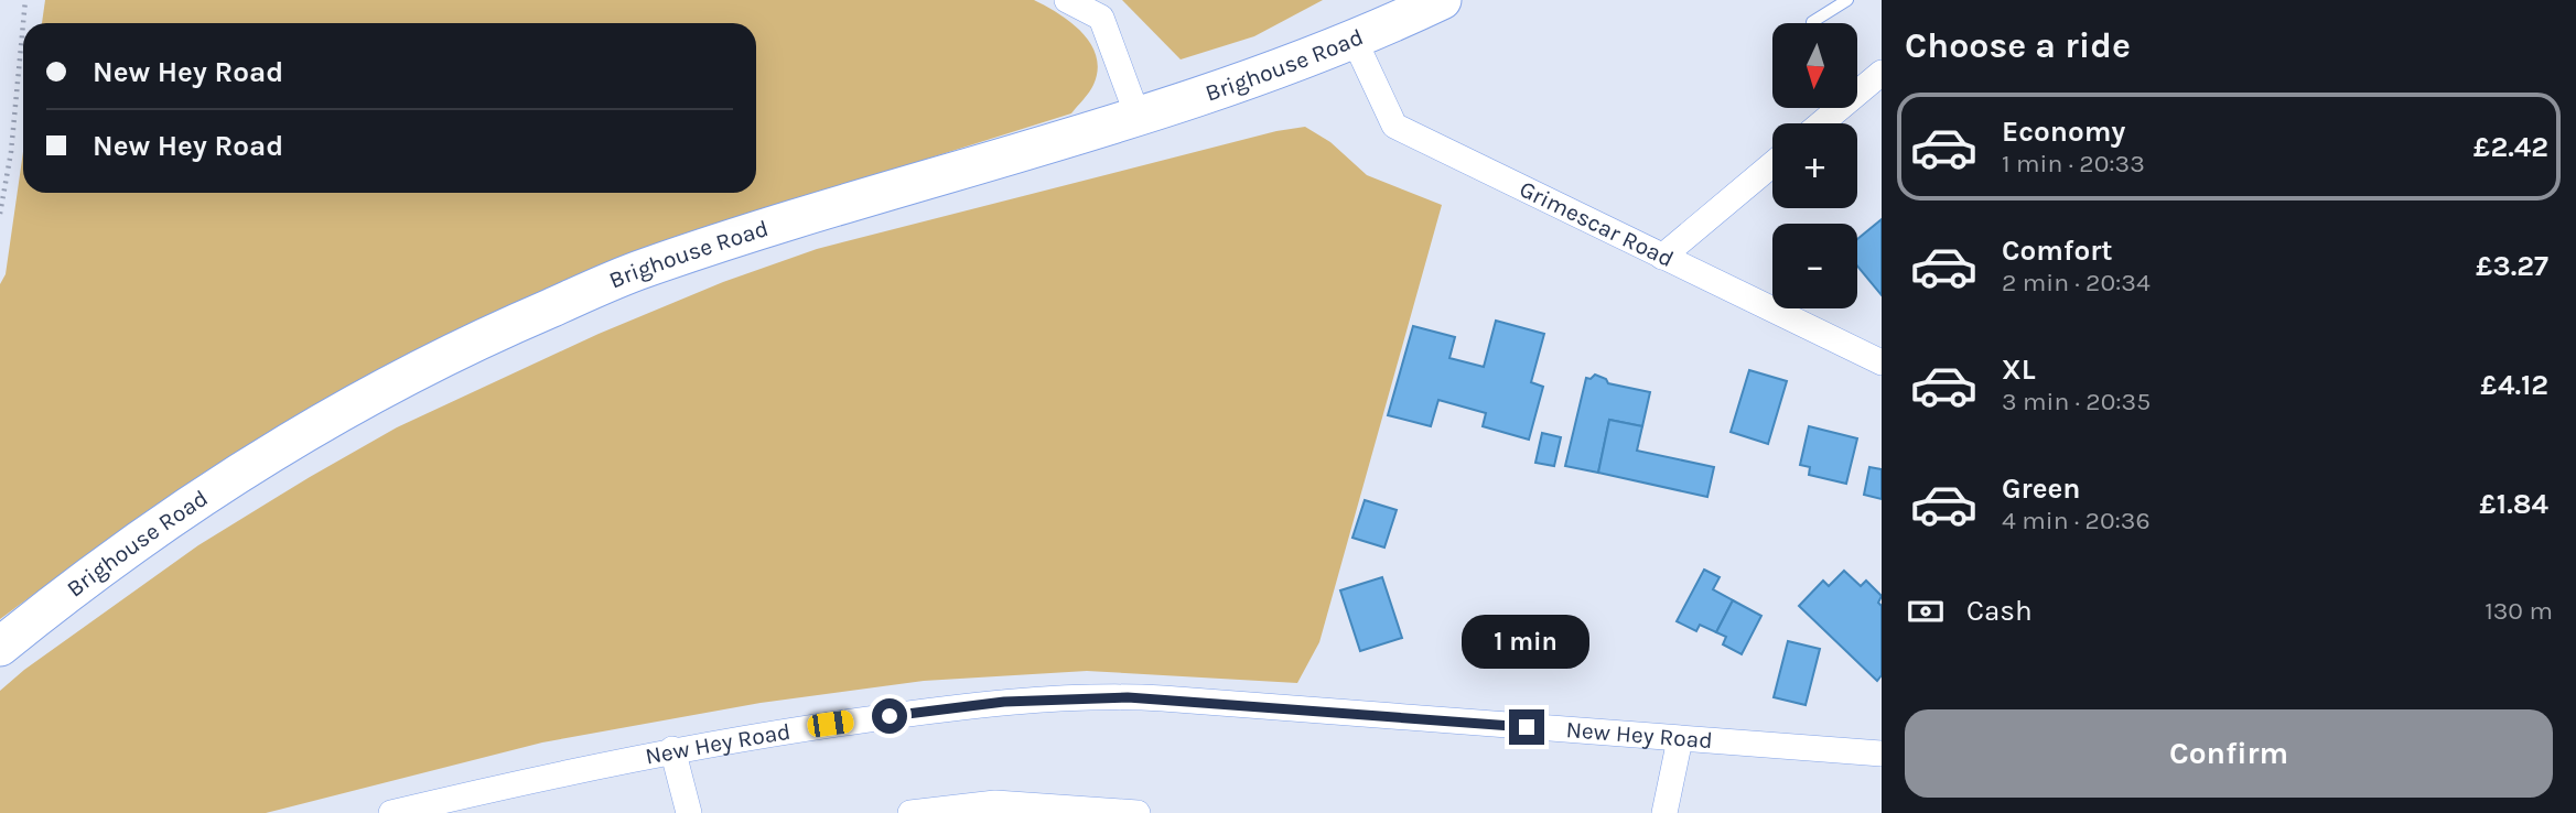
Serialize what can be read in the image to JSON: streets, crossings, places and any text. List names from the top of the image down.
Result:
{
  "streets": {
    "main road": ["Brighouse Road"],
    "street": ["Grimescar Road", "New Hey Road"]
  },
  "crossings": [
    ["Brighouse Road", "Grimescar Road"]
  ],
  "north": "bottom",
  "page": {
    "heading": "Choose a ride",
    "map_buttons": ["+", "−"],
    "banner": ["New Hey Road", "New Hey Road"],
    "list": [
      {
        "name": "Economy",
        "note": "1 min · 20:33",
        "value": "£2.42"
      },
      {
        "name": "Comfort",
        "note": "2 min · 20:34",
        "value": "£3.27"
      },
      {
        "name": "XL",
        "note": "3 min · 20:35",
        "value": "£4.12"
      },
      {
        "name": "Green",
        "note": "4 min · 20:36",
        "value": "£1.84"
      }
    ],
    "pay": ["Cash", "130 m"],
    "bubble": "1 min",
    "buttons": "Confirm"
  }
}
